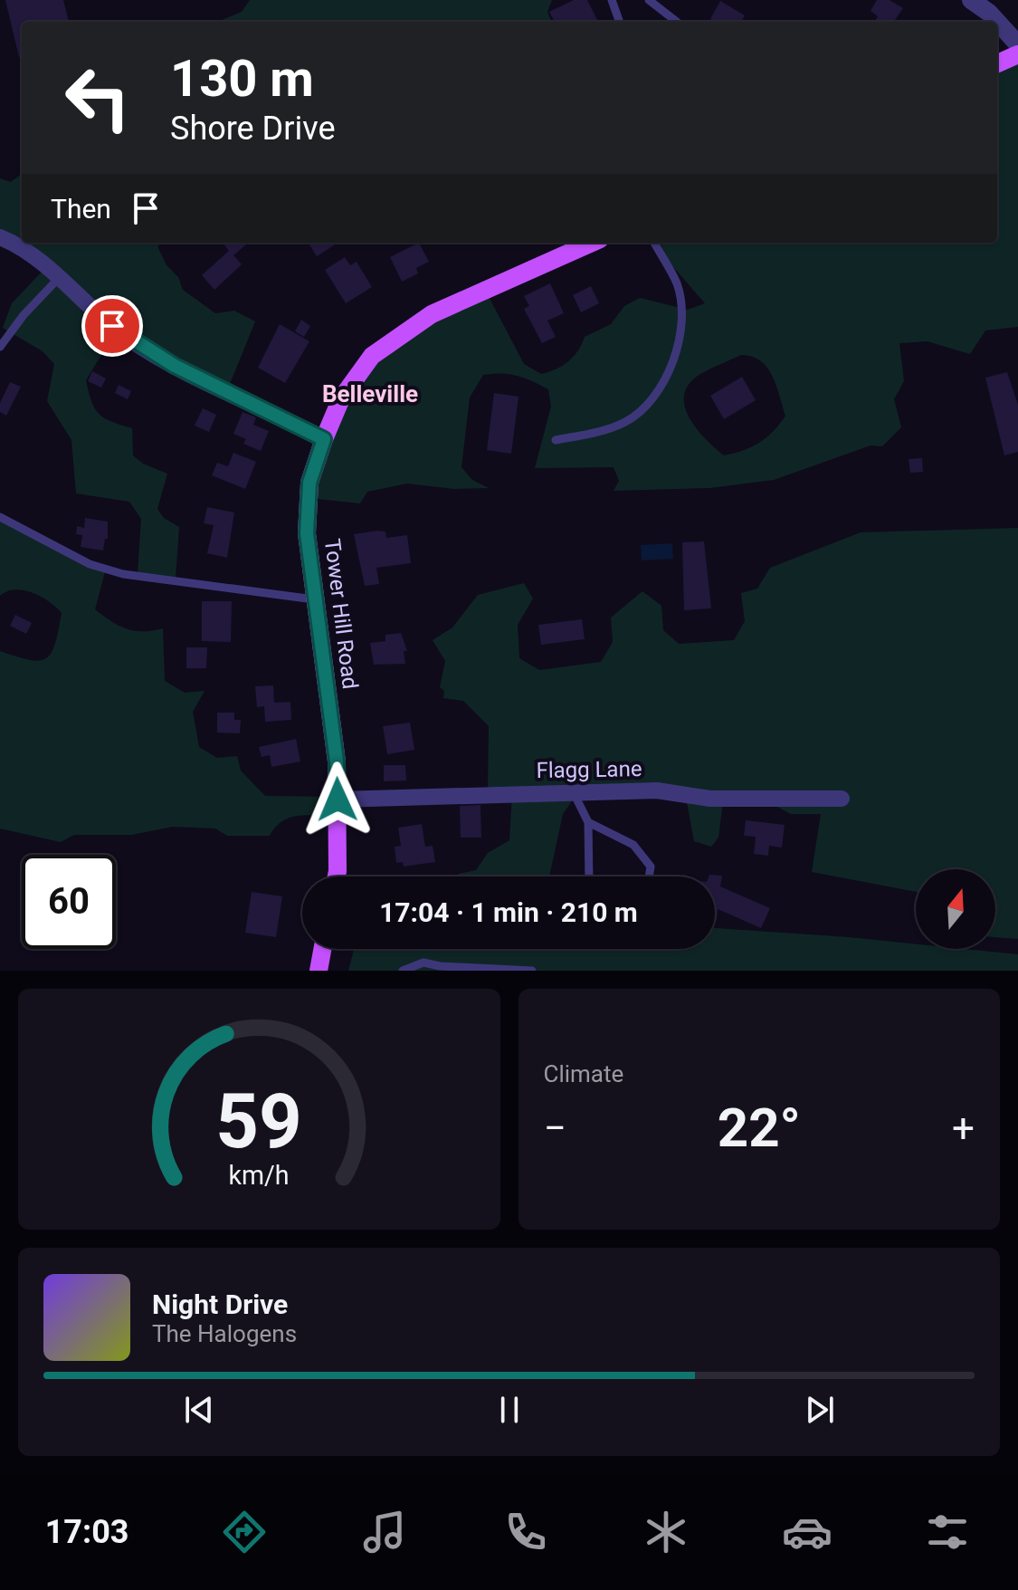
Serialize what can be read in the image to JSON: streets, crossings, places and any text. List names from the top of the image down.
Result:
{
  "streets": {
    "main road": ["Tower Hill Road"],
    "street": ["Flagg Lane"]
  },
  "crossings": [
    ["Tower Hill Road", "Flagg Lane"]
  ],
  "districts": ["Belleville"],
  "north": "top",
  "page": {
    "turn": ["130 m", "Shore Drive"],
    "then": "Then",
    "limit": "60",
    "trip": "17:04 · 1 min · 210 m",
    "tile": "Climate",
    "heat": ["−", "22°", "+"],
    "song": ["Night Drive", "The Halogens"],
    "tabs": "17:03",
    "gauge": ["59", "km/h"]
  }
}
